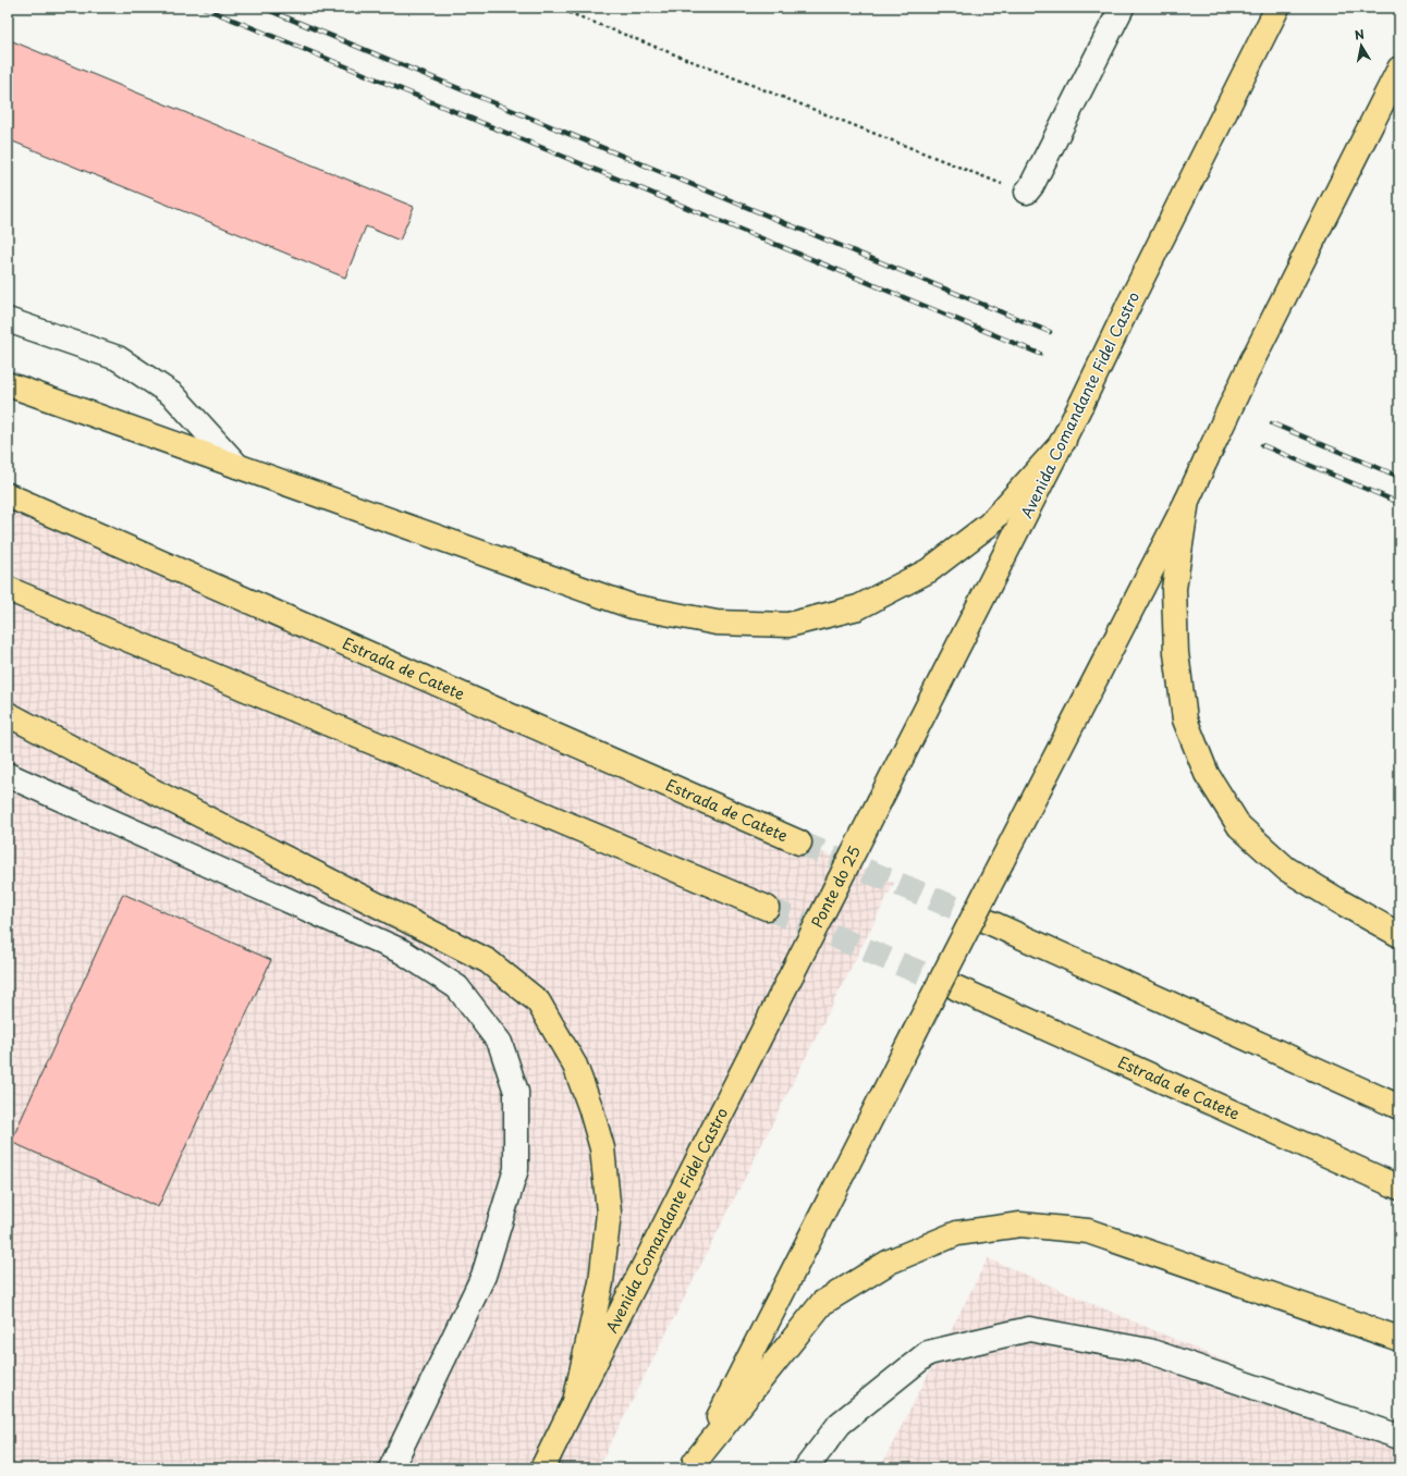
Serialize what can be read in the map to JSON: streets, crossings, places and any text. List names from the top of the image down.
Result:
{
  "streets": {
    "highway": ["Avenida Comandante Fidel Castro", "Estrada de Catete", "Ponte do 25"]
  },
  "crossings": [
    ["Avenida Comandante Fidel Castro", "Ponte do 25"]
  ],
  "north": "top"
}
